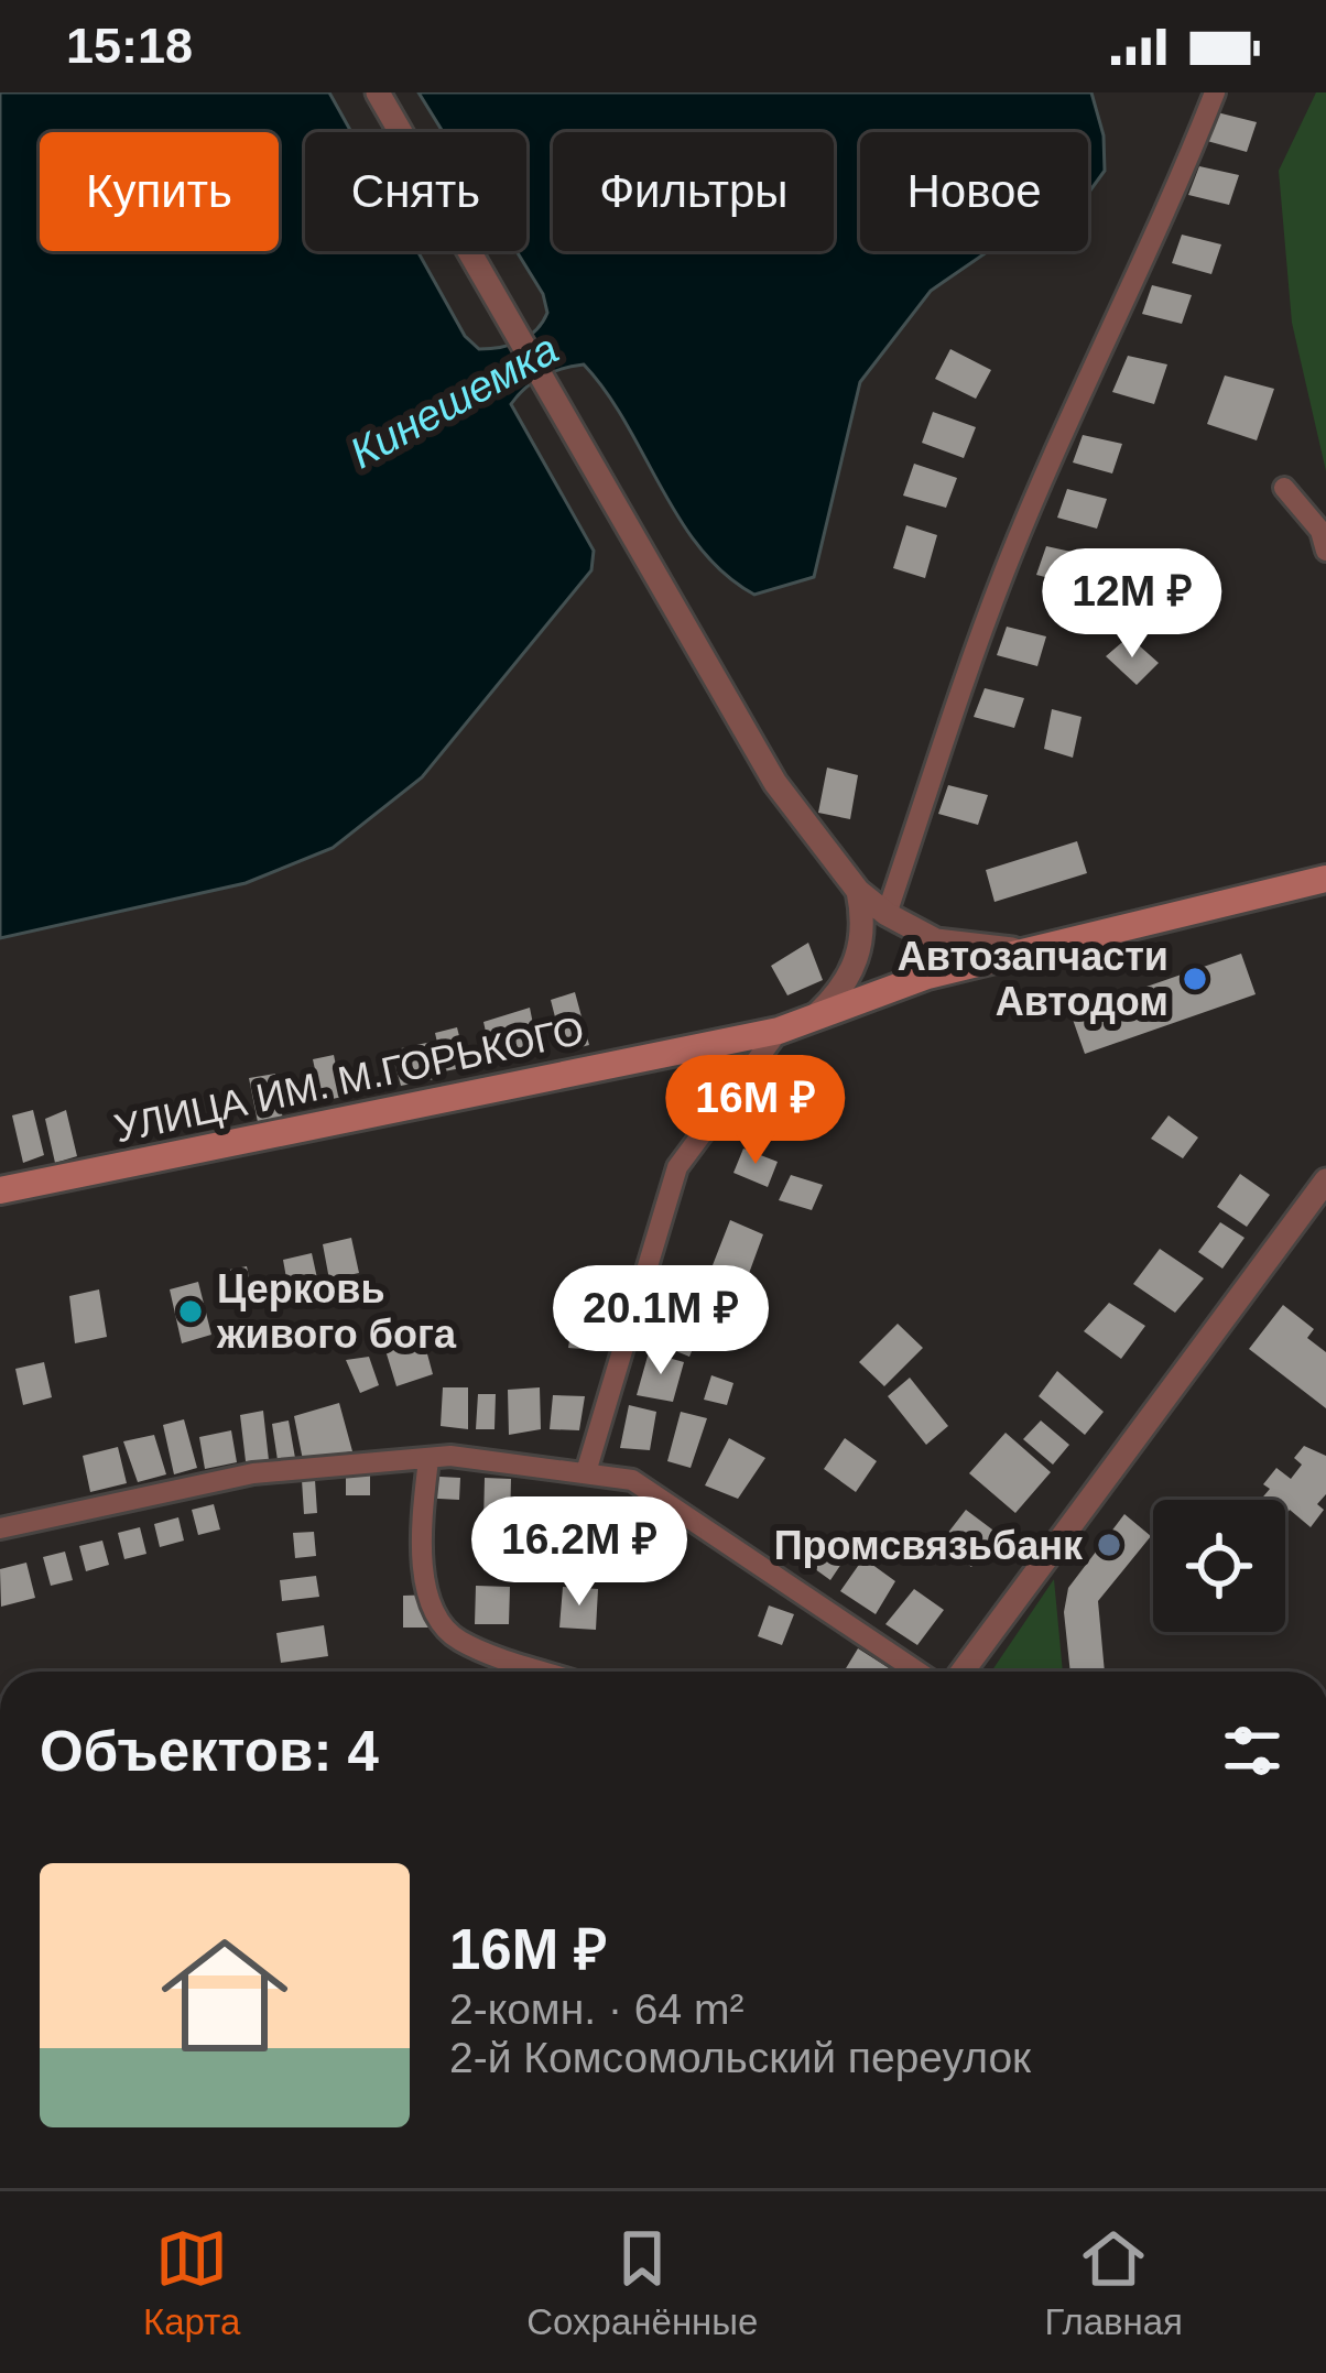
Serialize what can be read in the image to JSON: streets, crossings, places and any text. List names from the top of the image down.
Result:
{
  "streets": {
    "main road": ["УЛИЦА ИМ. М.ГОРЬКОГО"]
  },
  "water": ["Кинешемка"],
  "places": ["Автозапчасти Автодом", "Церковь живого бога", "Промсвязьбанк"],
  "page": {
    "status": "15:18",
    "chip": [
      "Купить",
      "Снять",
      "Фильтры",
      "Новое"
    ],
    "price": [
      "12M ₽",
      "16M ₽",
      "20.1M ₽",
      "16.2M ₽"
    ],
    "heading": "Объектов: 4",
    "list": [
      {
        "name": "16M ₽",
        "note": "2-комн. · 64 m² · 2-й Комсомольский переулок"
      }
    ],
    "tabs": ["Карта", "Сохранённые", "Главная"]
  }
}
